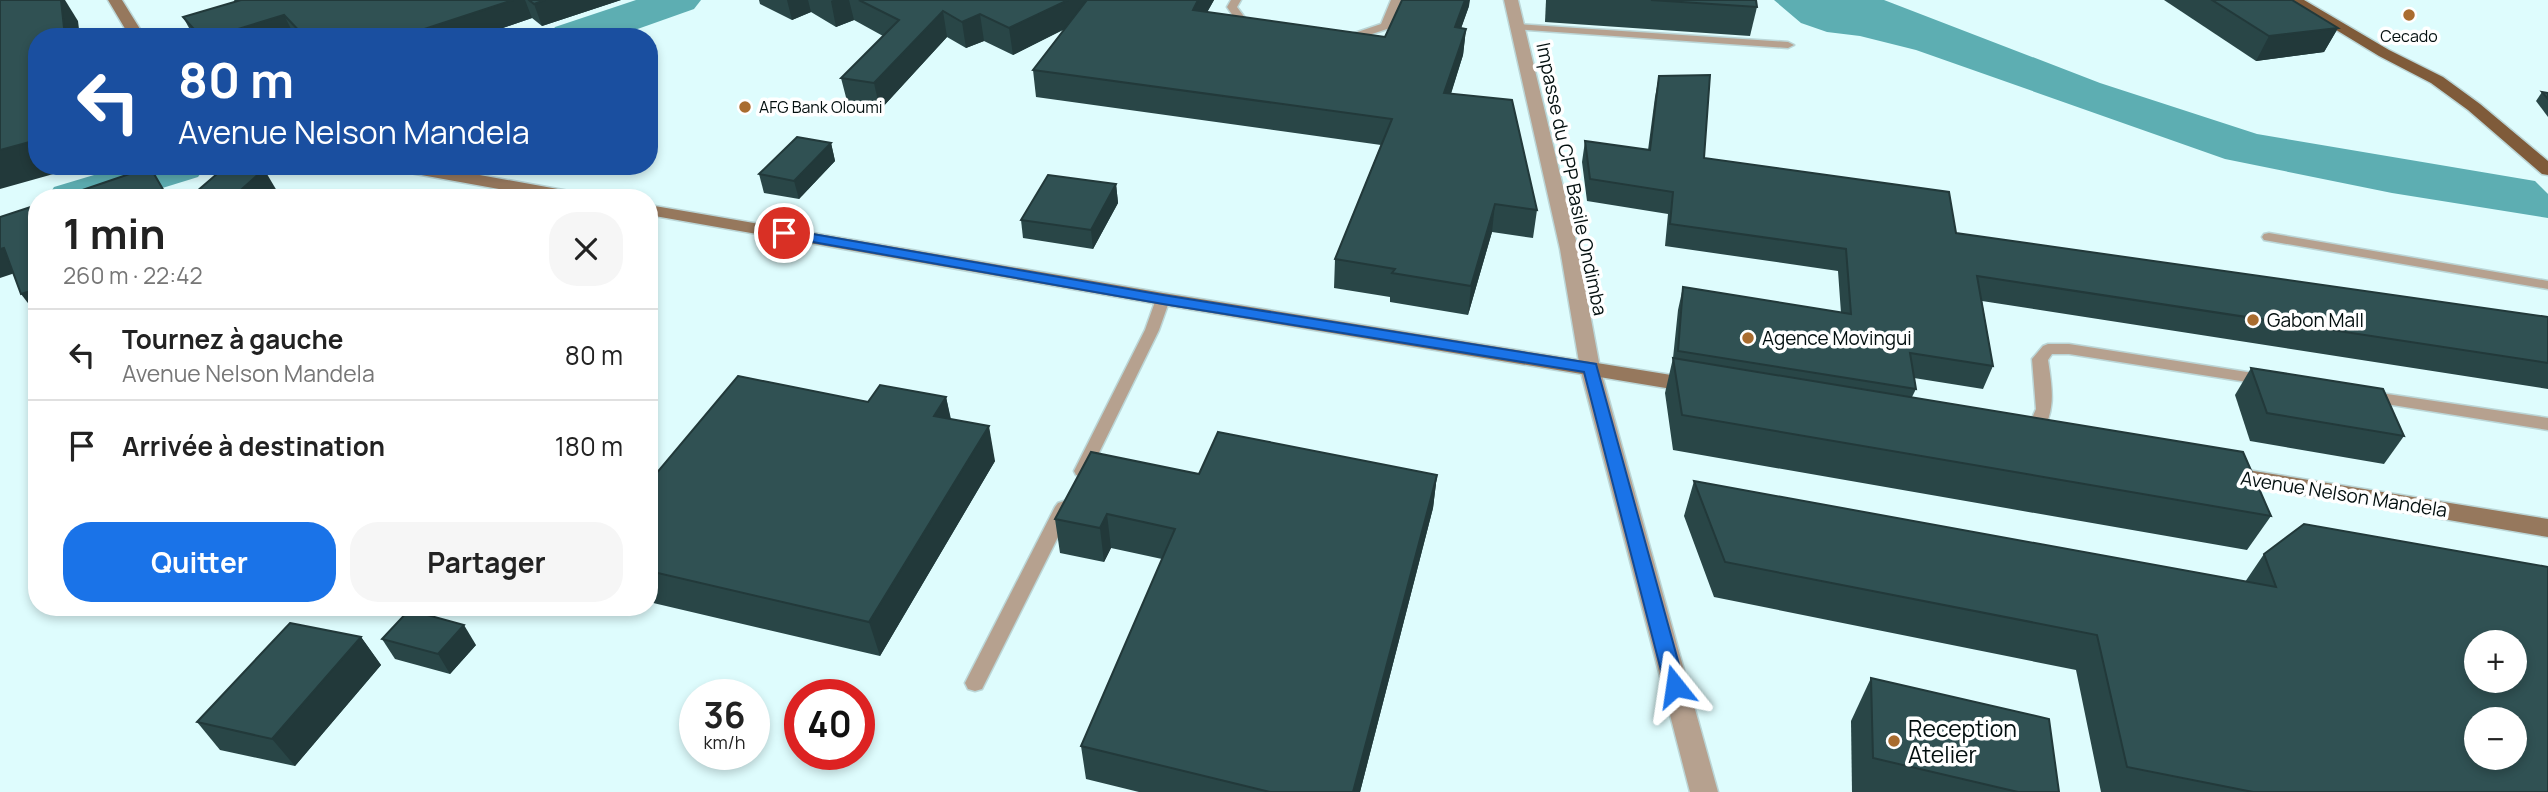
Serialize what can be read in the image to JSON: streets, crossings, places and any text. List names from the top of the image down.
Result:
{
  "streets": {
    "main road": ["Avenue Nelson Mandela"],
    "street": ["Impasse du CPP Basile Ondimba"]
  },
  "places": [
    "Cecado",
    "AFG Bank Oloumi",
    "Gabon Mall",
    "Agence Movingui",
    "Reception Atelier"
  ],
  "page": {
    "turn": ["80 m", "Avenue Nelson Mandela"],
    "heading": ["1 min", "260 m · 22:42"],
    "list": [
      {
        "name": "Tournez à gauche",
        "note": "Avenue Nelson Mandela",
        "value": "80 m"
      },
      {
        "name": "Arrivée à destination",
        "value": "180 m"
      }
    ],
    "buttons": ["Quitter", "Partager"],
    "map_buttons": ["+", "−"],
    "speed": "36 km/h",
    "limit": "40"
  }
}
